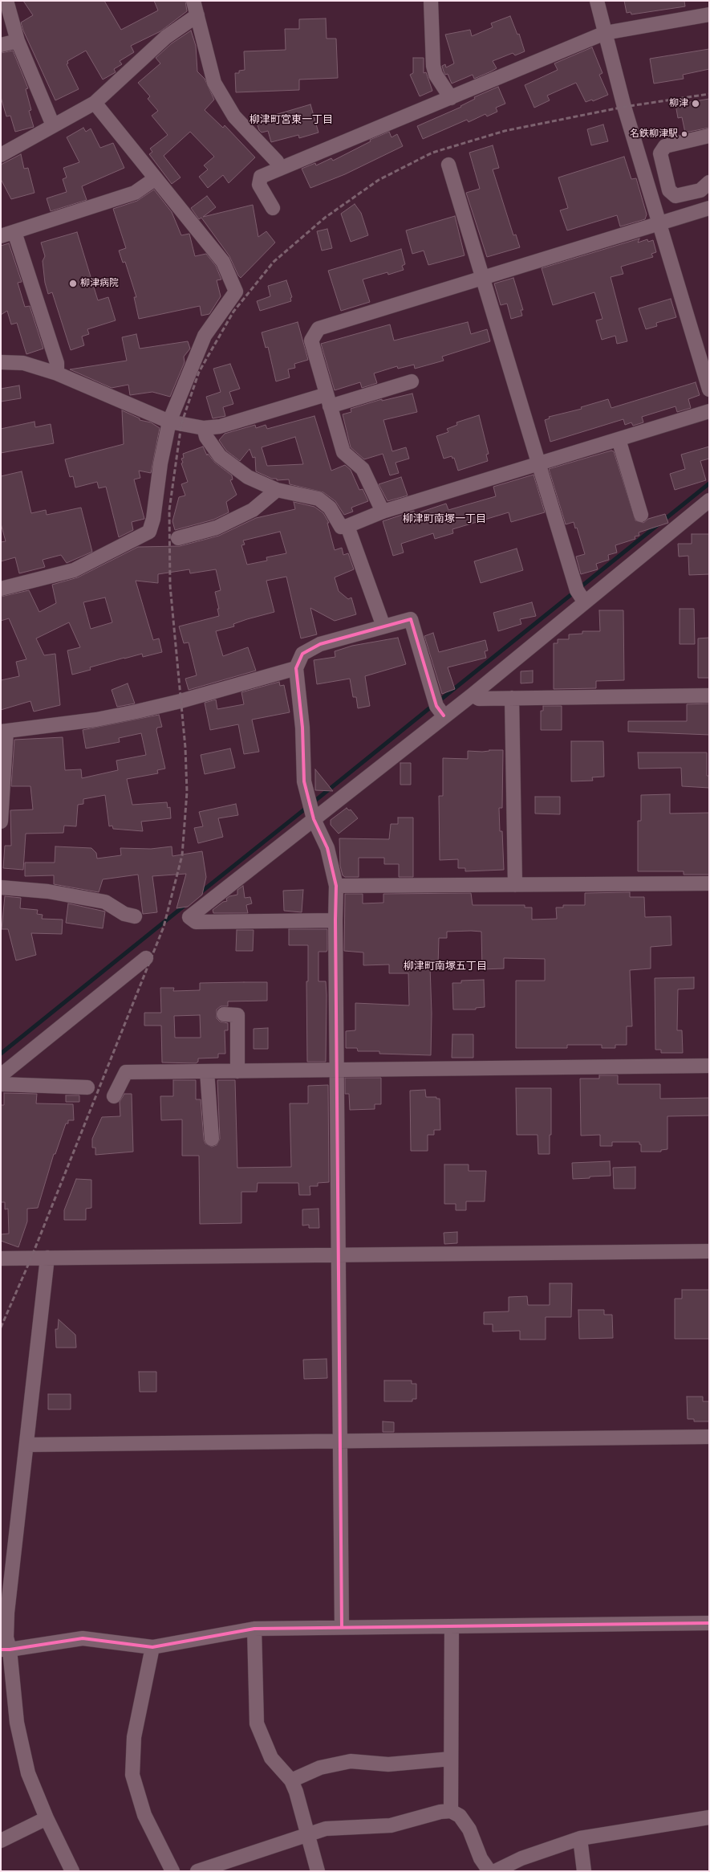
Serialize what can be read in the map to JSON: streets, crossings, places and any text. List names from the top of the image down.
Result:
{
  "districts": ["柳津町宮東一丁目", "柳津町南塚一丁目", "柳津町南塚五丁目"],
  "places": ["柳津", "名鉄柳津駅", "柳津病院"]
}
